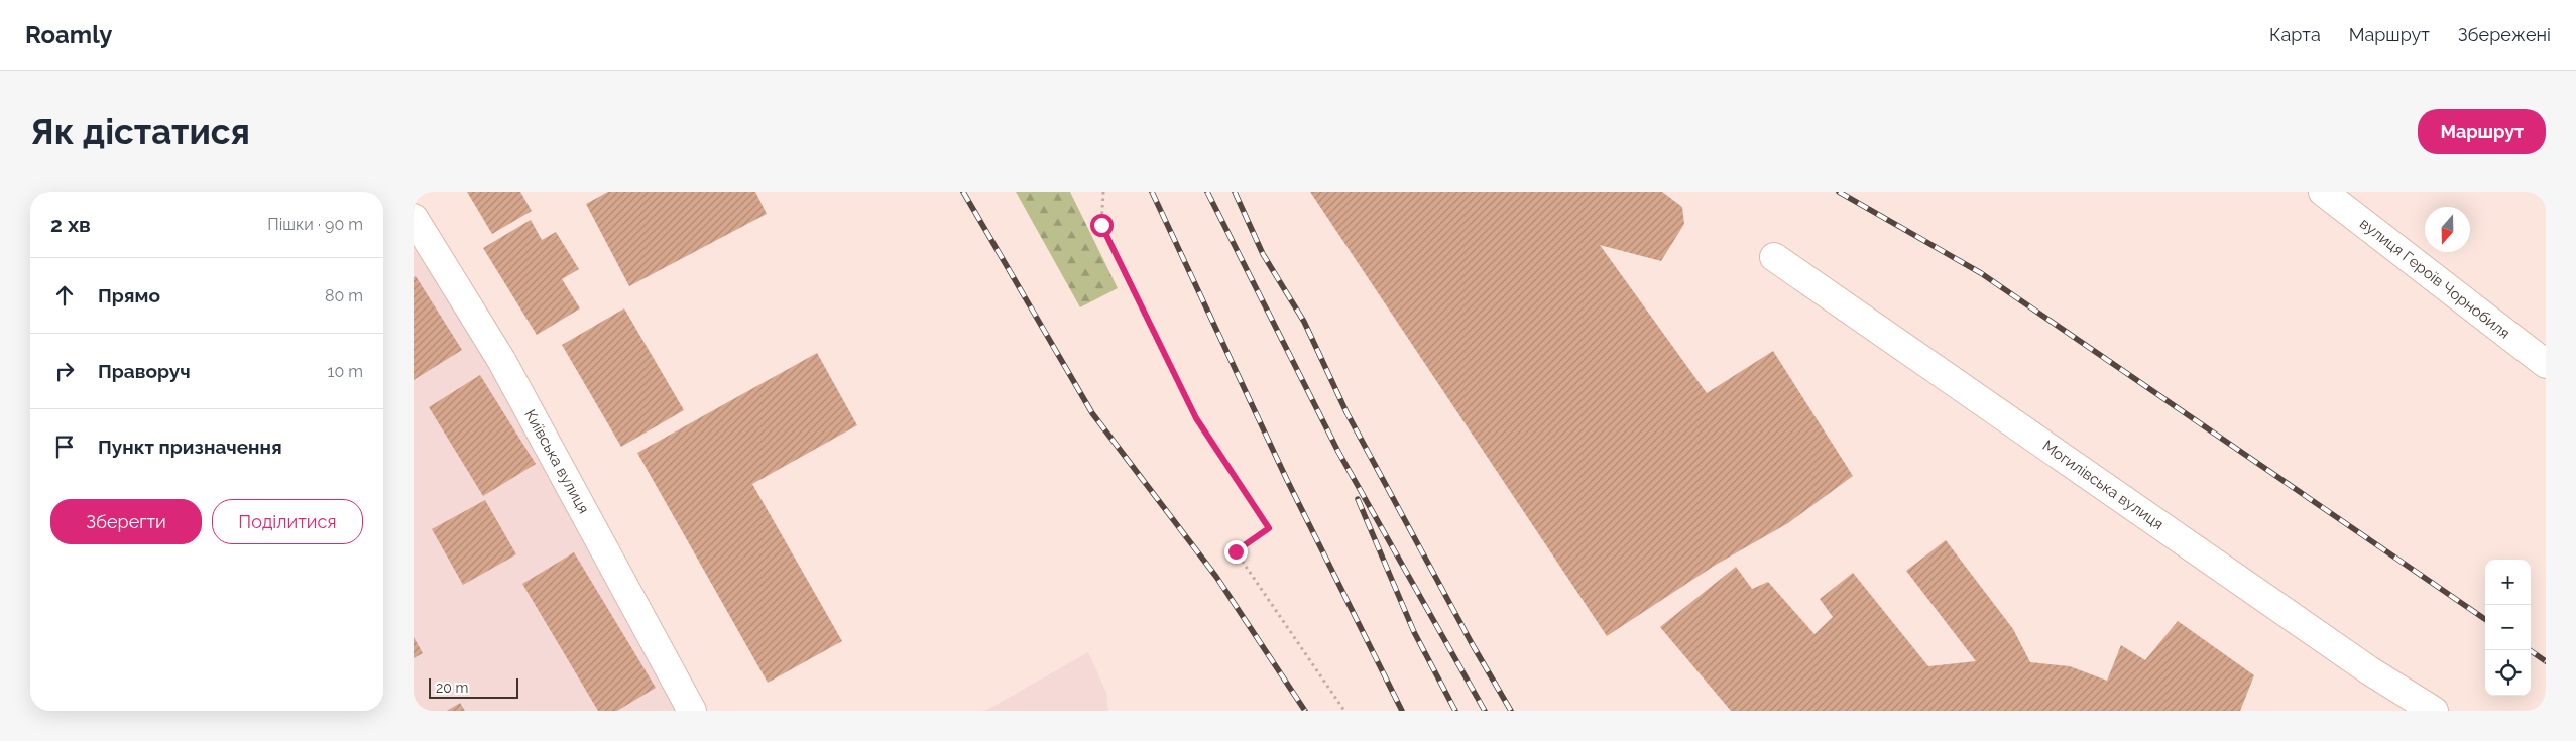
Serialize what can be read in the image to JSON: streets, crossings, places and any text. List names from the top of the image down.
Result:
{
  "streets": {
    "street": ["вулиця Героїв Чорнобиля", "Київська вулиця", "Могилівська вулиця"]
  },
  "scale_bar": "20 m",
  "north": "bottom",
  "page": {
    "header": "Roamly",
    "nav": ["Карта", "Маршрут", "Збережені"],
    "buttons": [
      "Маршрут",
      ["Зберегти", "Поділитися"]
    ],
    "title": "Як дістатися",
    "heading": ["2 хв", "Пішки · 90 m"],
    "list": [
      ["Прямо", "80 m"],
      ["Праворуч", "10 m"],
      "Пункт призначення"
    ],
    "map_buttons": ["+", "−"],
    "scale": "20 m"
  }
}
